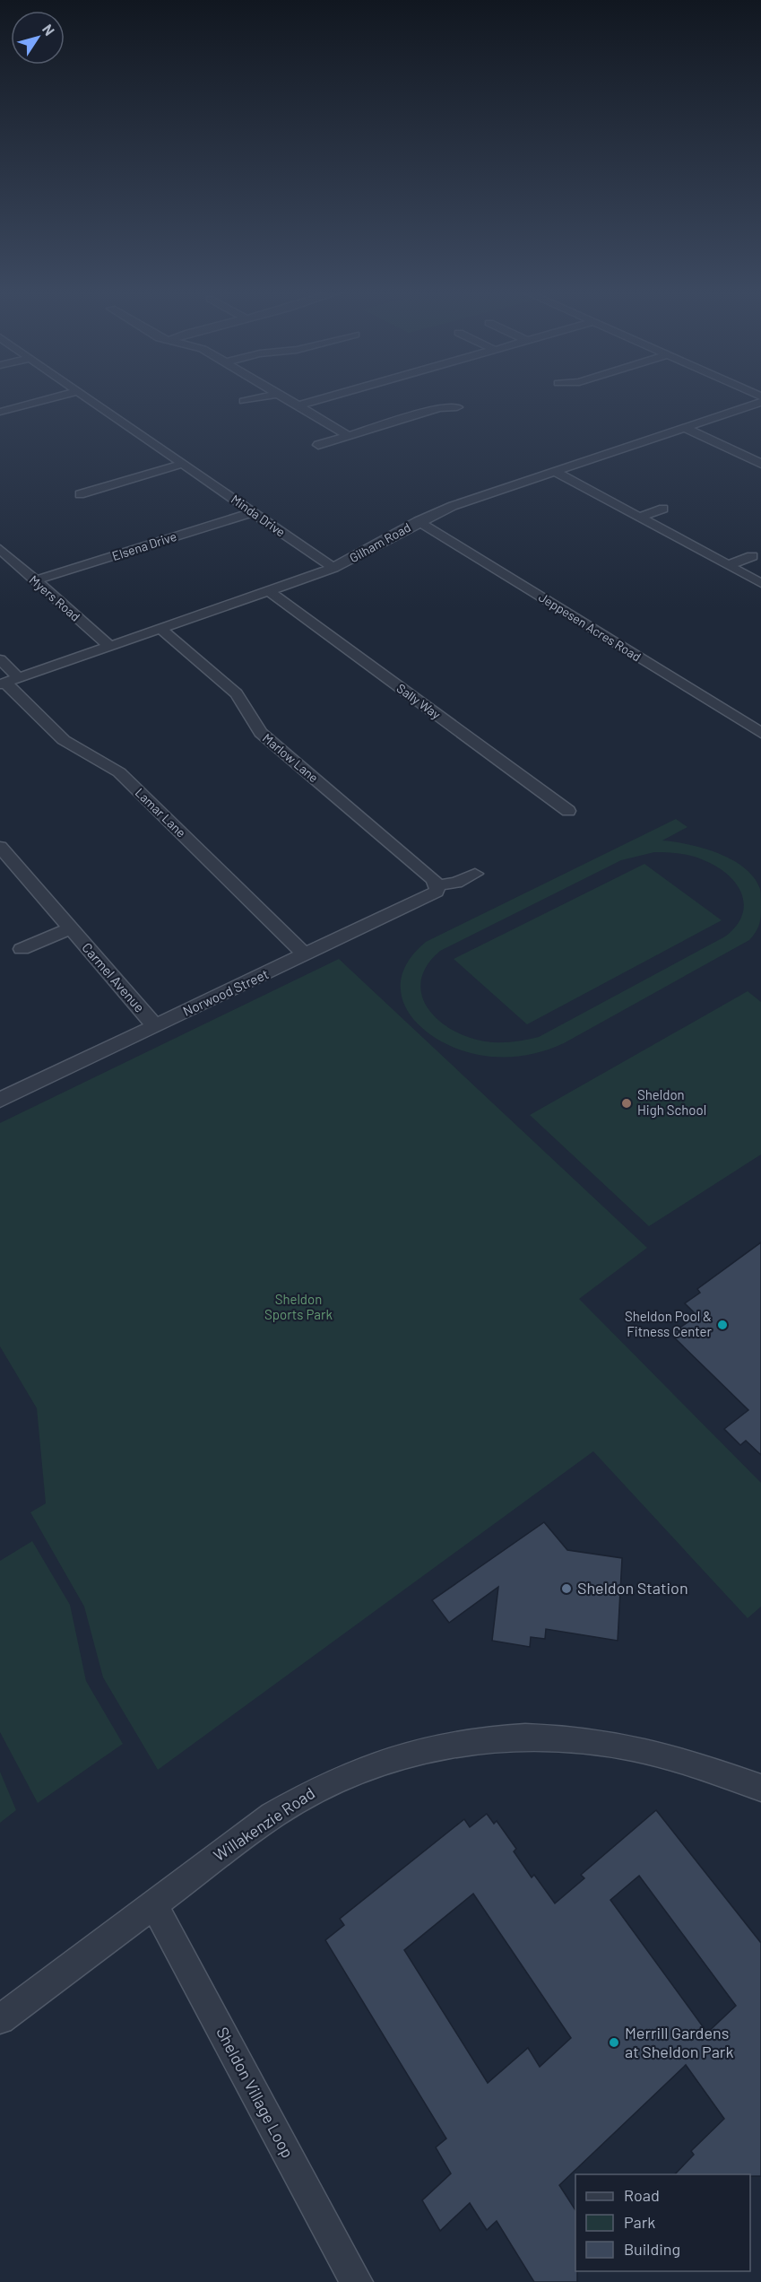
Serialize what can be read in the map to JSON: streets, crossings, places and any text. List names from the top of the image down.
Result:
{
  "streets": {
    "street": [
      "Minda Drive",
      "Gilham Road",
      "Elsena Drive",
      "Myers Road",
      "Jeppesen Acres Road",
      "Sally Way",
      "Marlow Lane",
      "Lamar Lane",
      "Carmel Avenue",
      "Norwood Street",
      "Willakenzie Road",
      "Sheldon Village Loop"
    ]
  },
  "crossings": [
    ["Minda Drive", "Gilham Road"],
    ["Minda Drive", "Elsena Drive"],
    ["Gilham Road", "Myers Road"],
    ["Gilham Road", "Jeppesen Acres Road"],
    ["Gilham Road", "Sally Way"],
    ["Gilham Road", "Marlow Lane"],
    ["Gilham Road", "Lamar Lane"],
    ["Elsena Drive", "Myers Road"],
    ["Marlow Lane", "Norwood Street"],
    ["Lamar Lane", "Norwood Street"],
    ["Carmel Avenue", "Norwood Street"],
    ["Willakenzie Road", "Sheldon Village Loop"]
  ],
  "parks": ["Sheldon Sports Park"],
  "places": [
    "Sheldon High School",
    "Sheldon Pool & Fitness Center",
    "Sheldon Station",
    "Merrill Gardens at Sheldon Park"
  ],
  "legend": ["Road", "Park", "Building"],
  "north": "top right"
}
